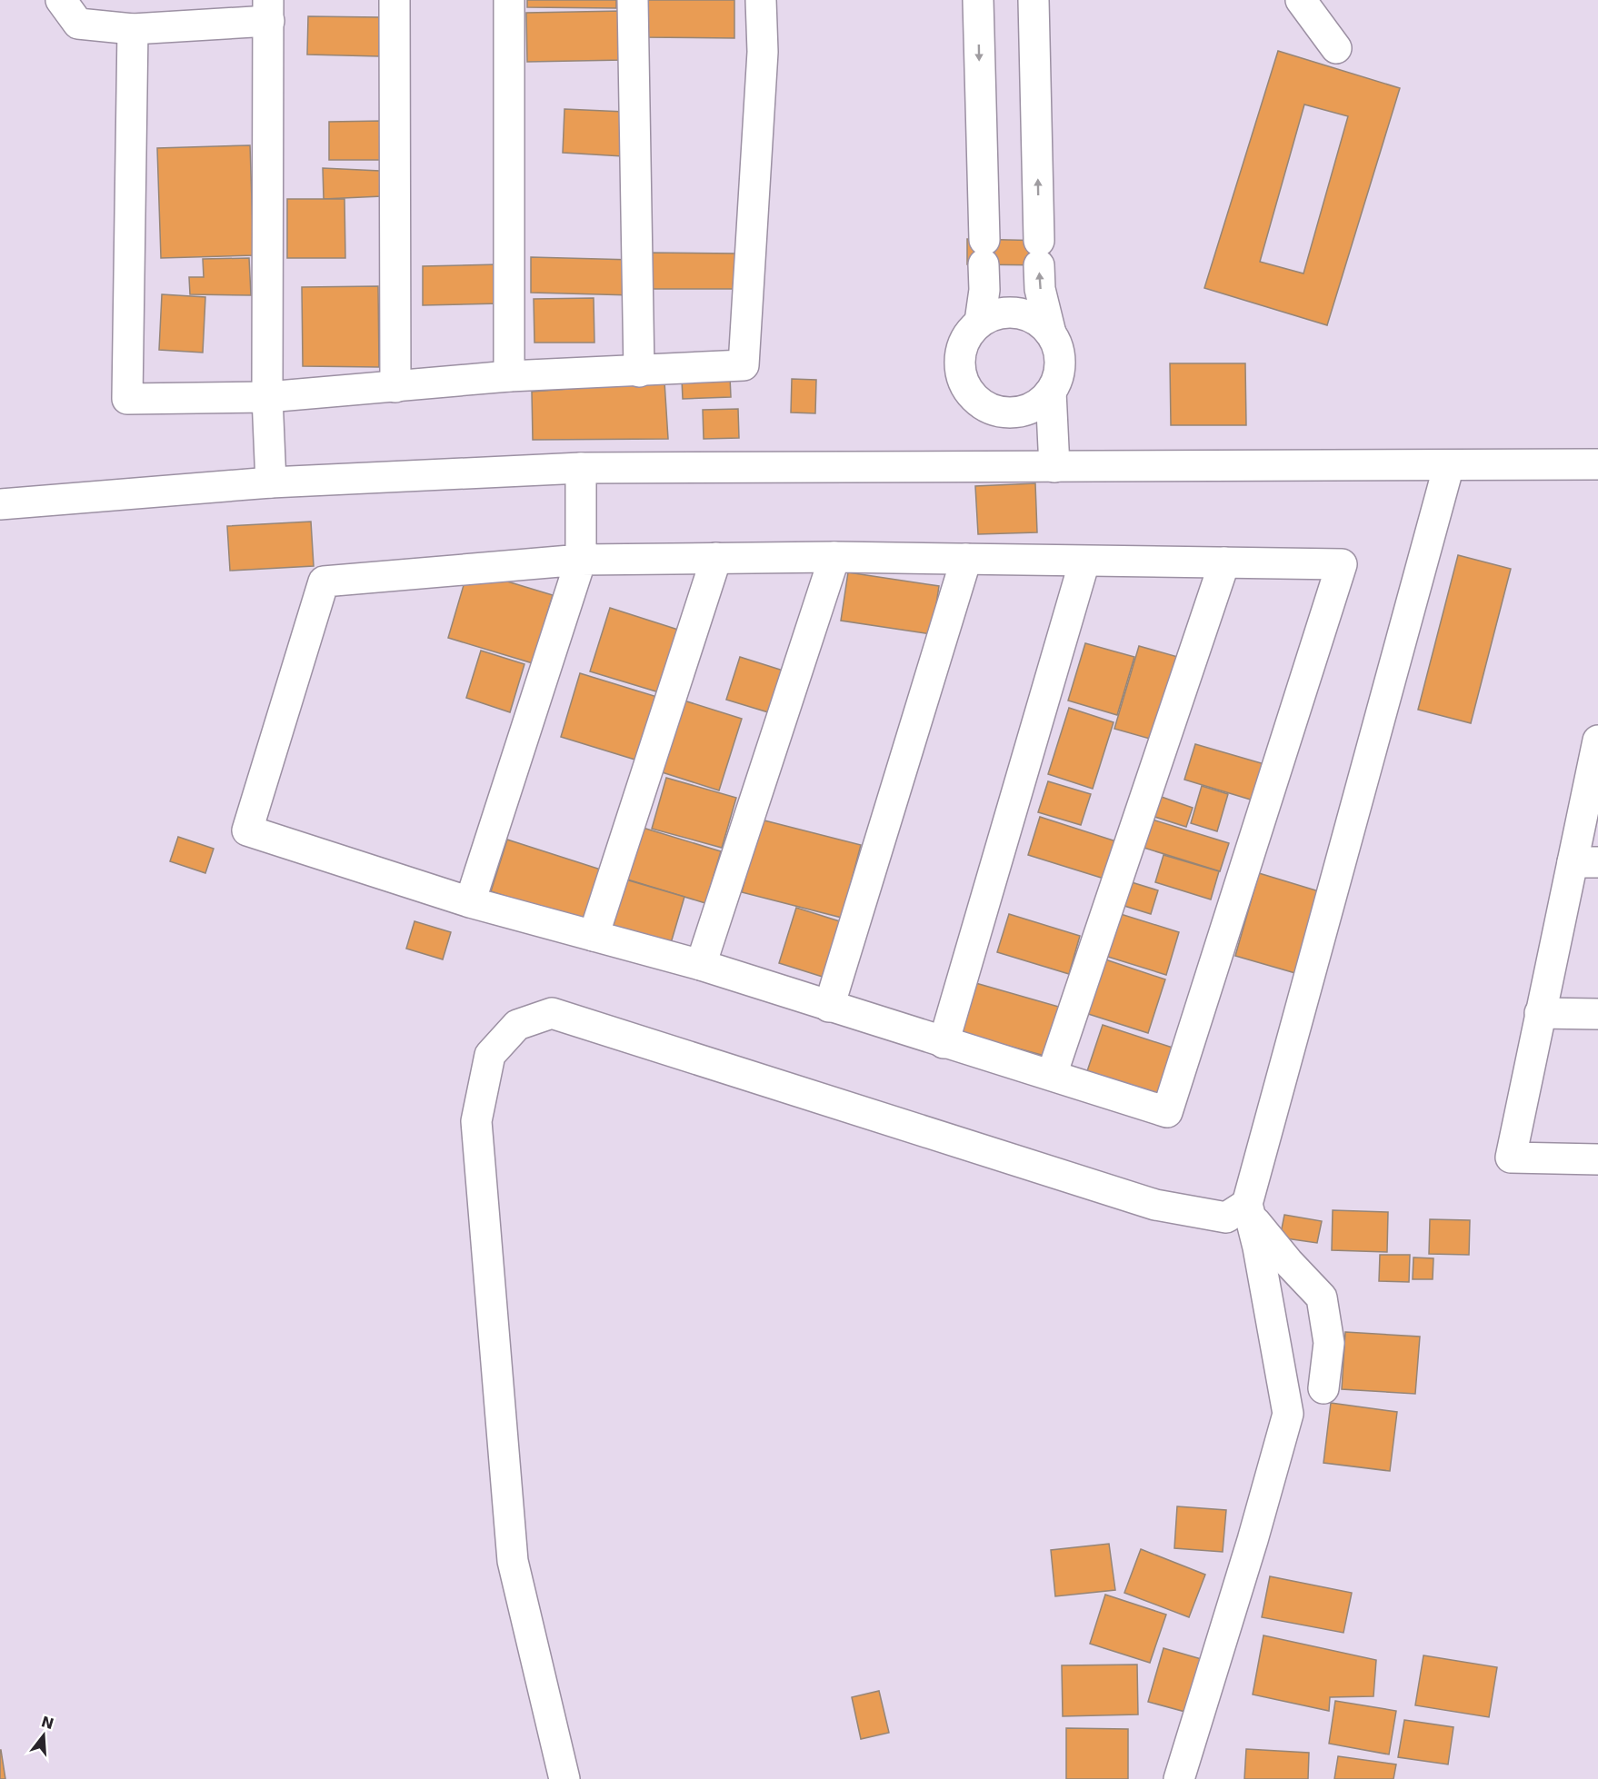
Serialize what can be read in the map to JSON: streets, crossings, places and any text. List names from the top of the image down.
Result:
{
  "north": "top"
}
